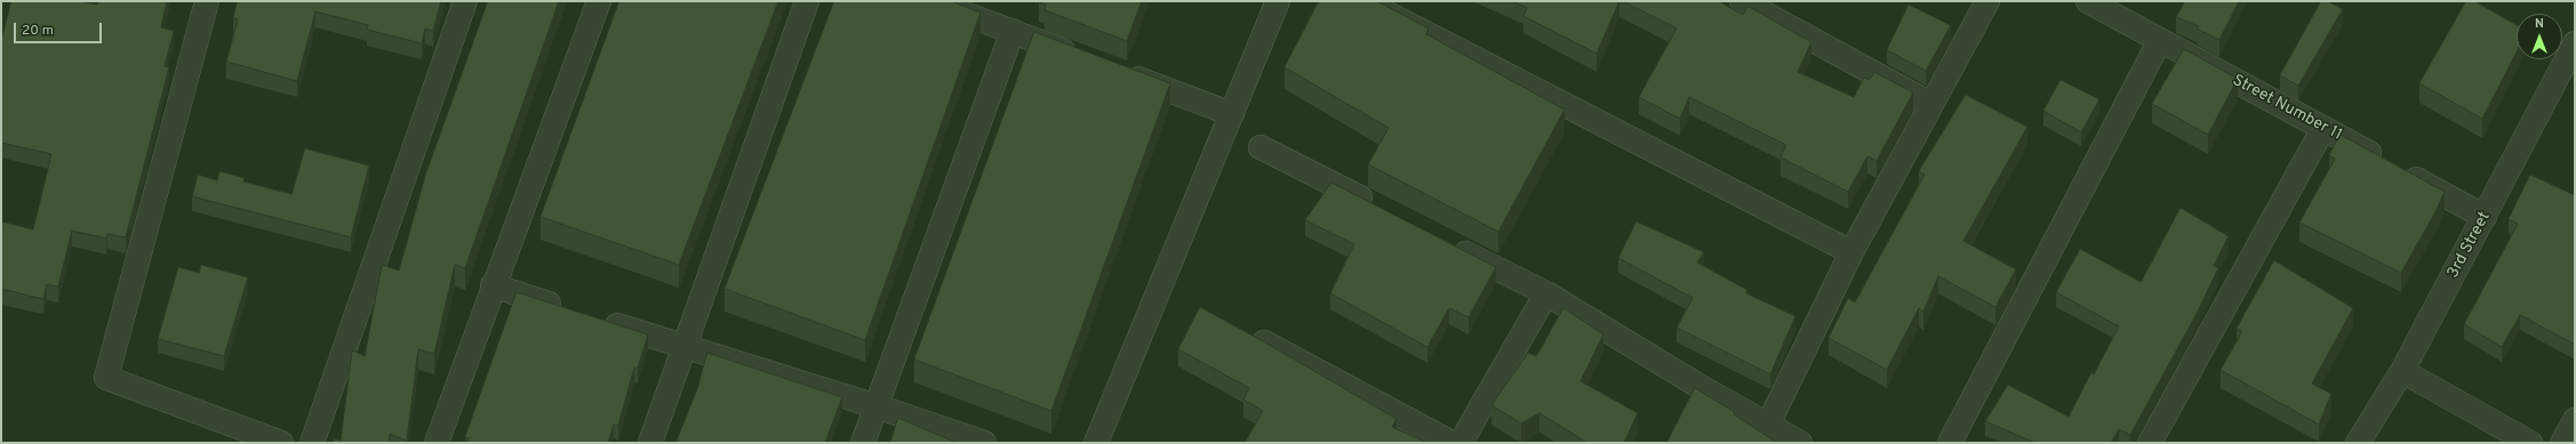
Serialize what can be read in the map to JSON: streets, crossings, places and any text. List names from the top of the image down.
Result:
{
  "streets": {
    "street": ["Street Number 11", "3rd Street"]
  },
  "crossings": [
    ["Street Number 11", "3rd Street"]
  ],
  "scale_bar": "20 m",
  "north": "top"
}
